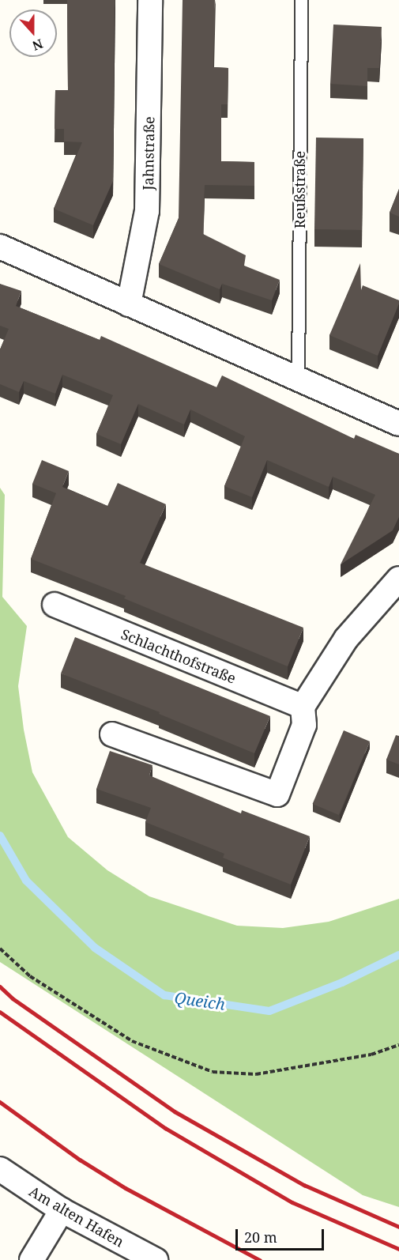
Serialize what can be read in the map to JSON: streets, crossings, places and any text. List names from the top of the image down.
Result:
{
  "streets": {
    "street": ["Jahnstraße", "Schlachthofstraße", "Am alten Hafen"],
    "lane": ["Reußstraße"]
  },
  "water": ["Queich"],
  "scale_bar": "20 m",
  "north": "bottom"
}
